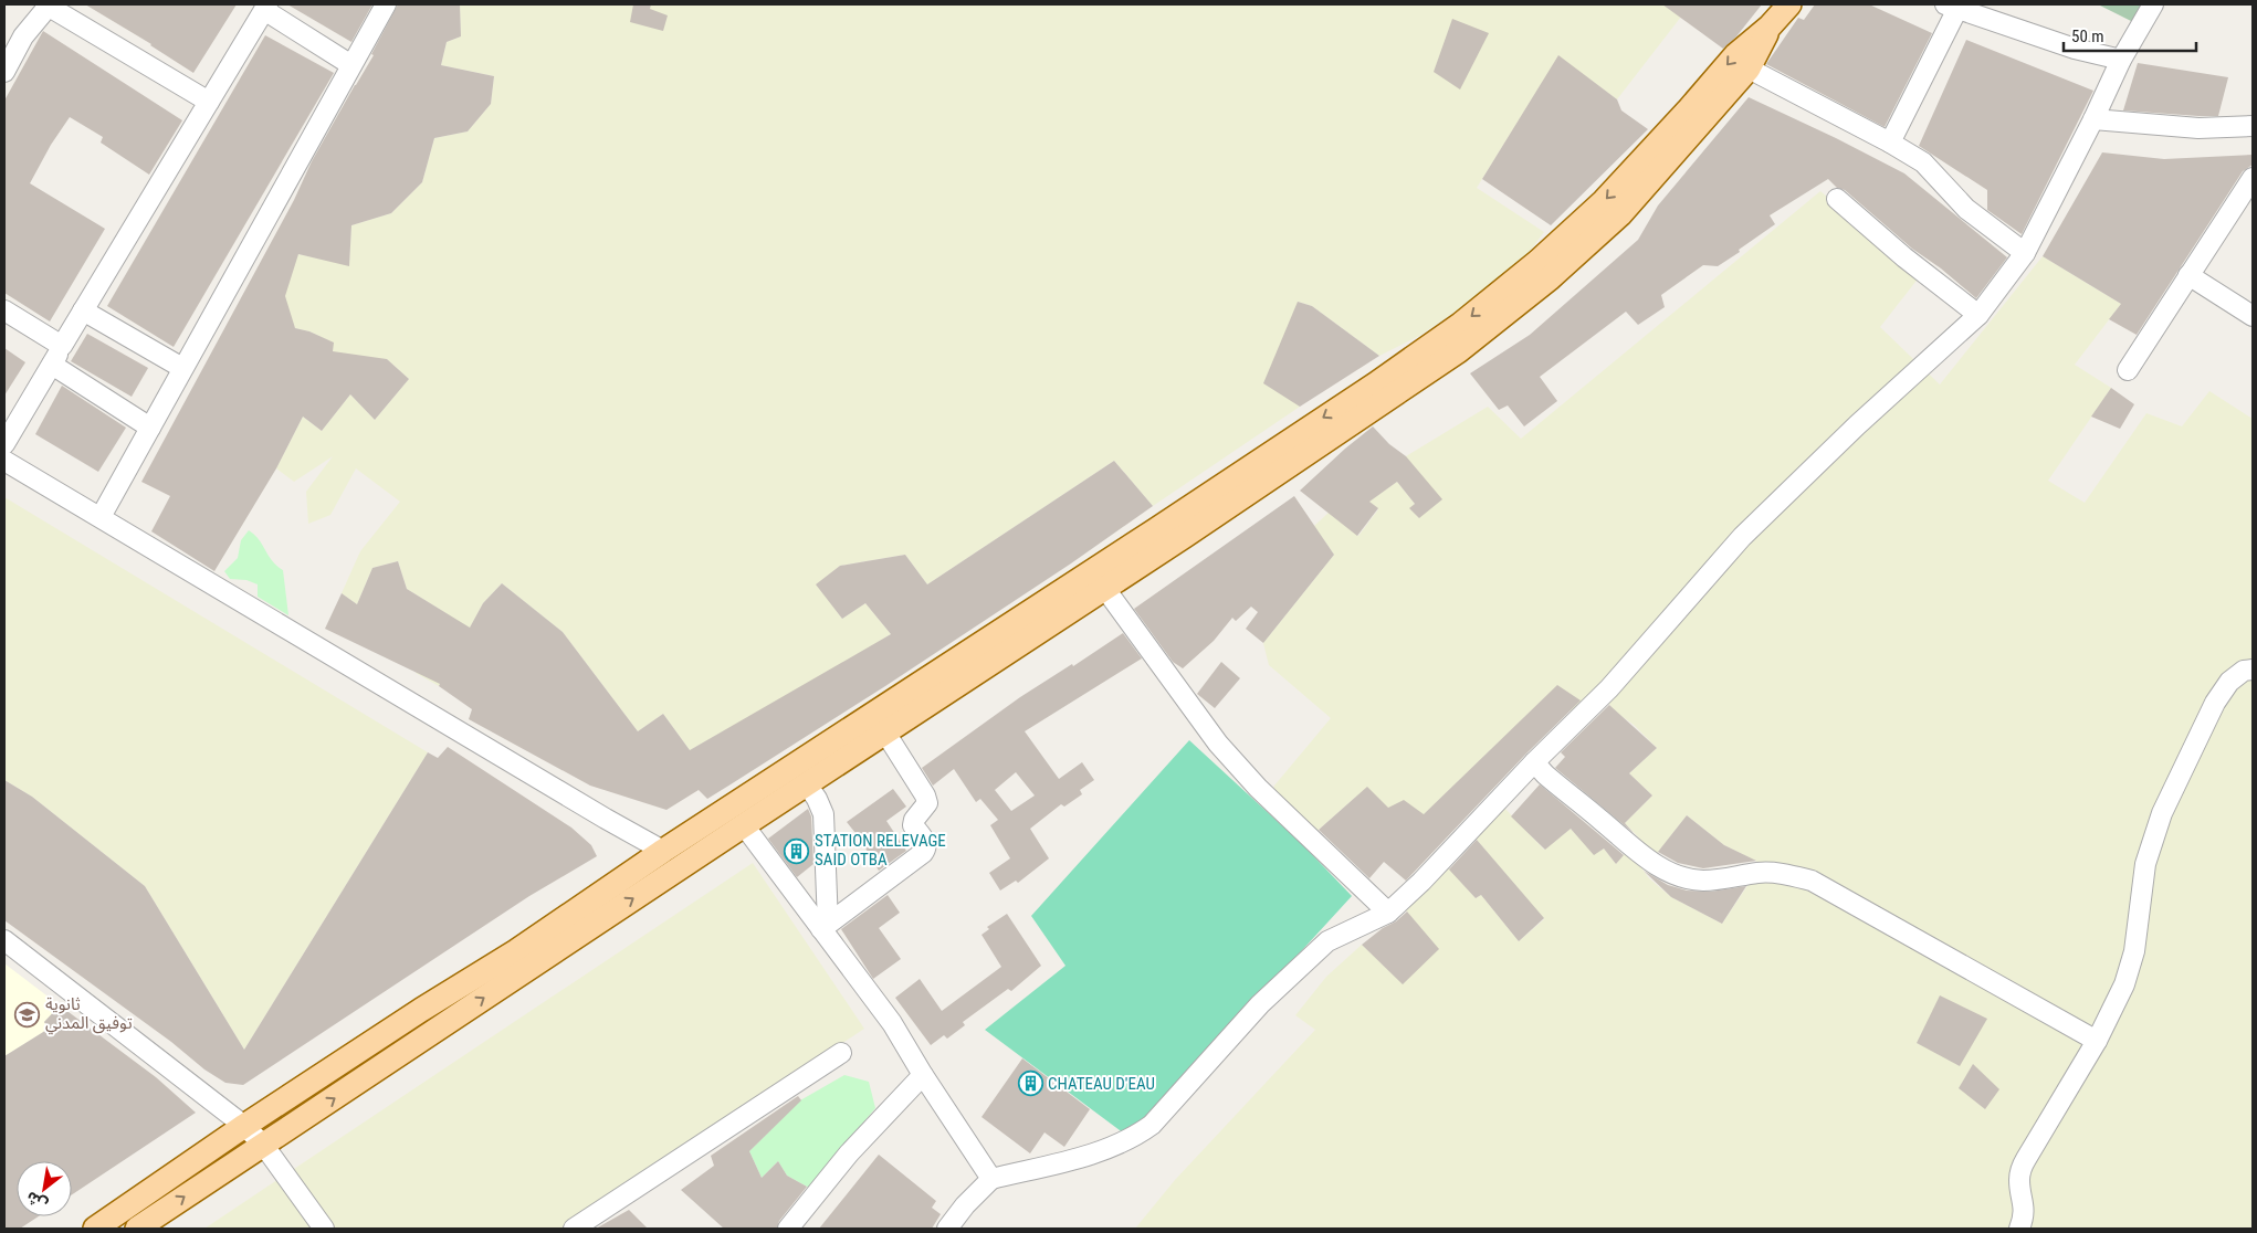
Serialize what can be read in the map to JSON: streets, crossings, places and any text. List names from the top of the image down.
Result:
{
  "places": {
    "building": ["STATION RELEVAGE SAID OTBA", "CHATEAU D'EAU"],
    "school or university": ["ثانوية توفيق المدني"]
  },
  "scale_bar": "50 m",
  "north": "bottom left"
}
